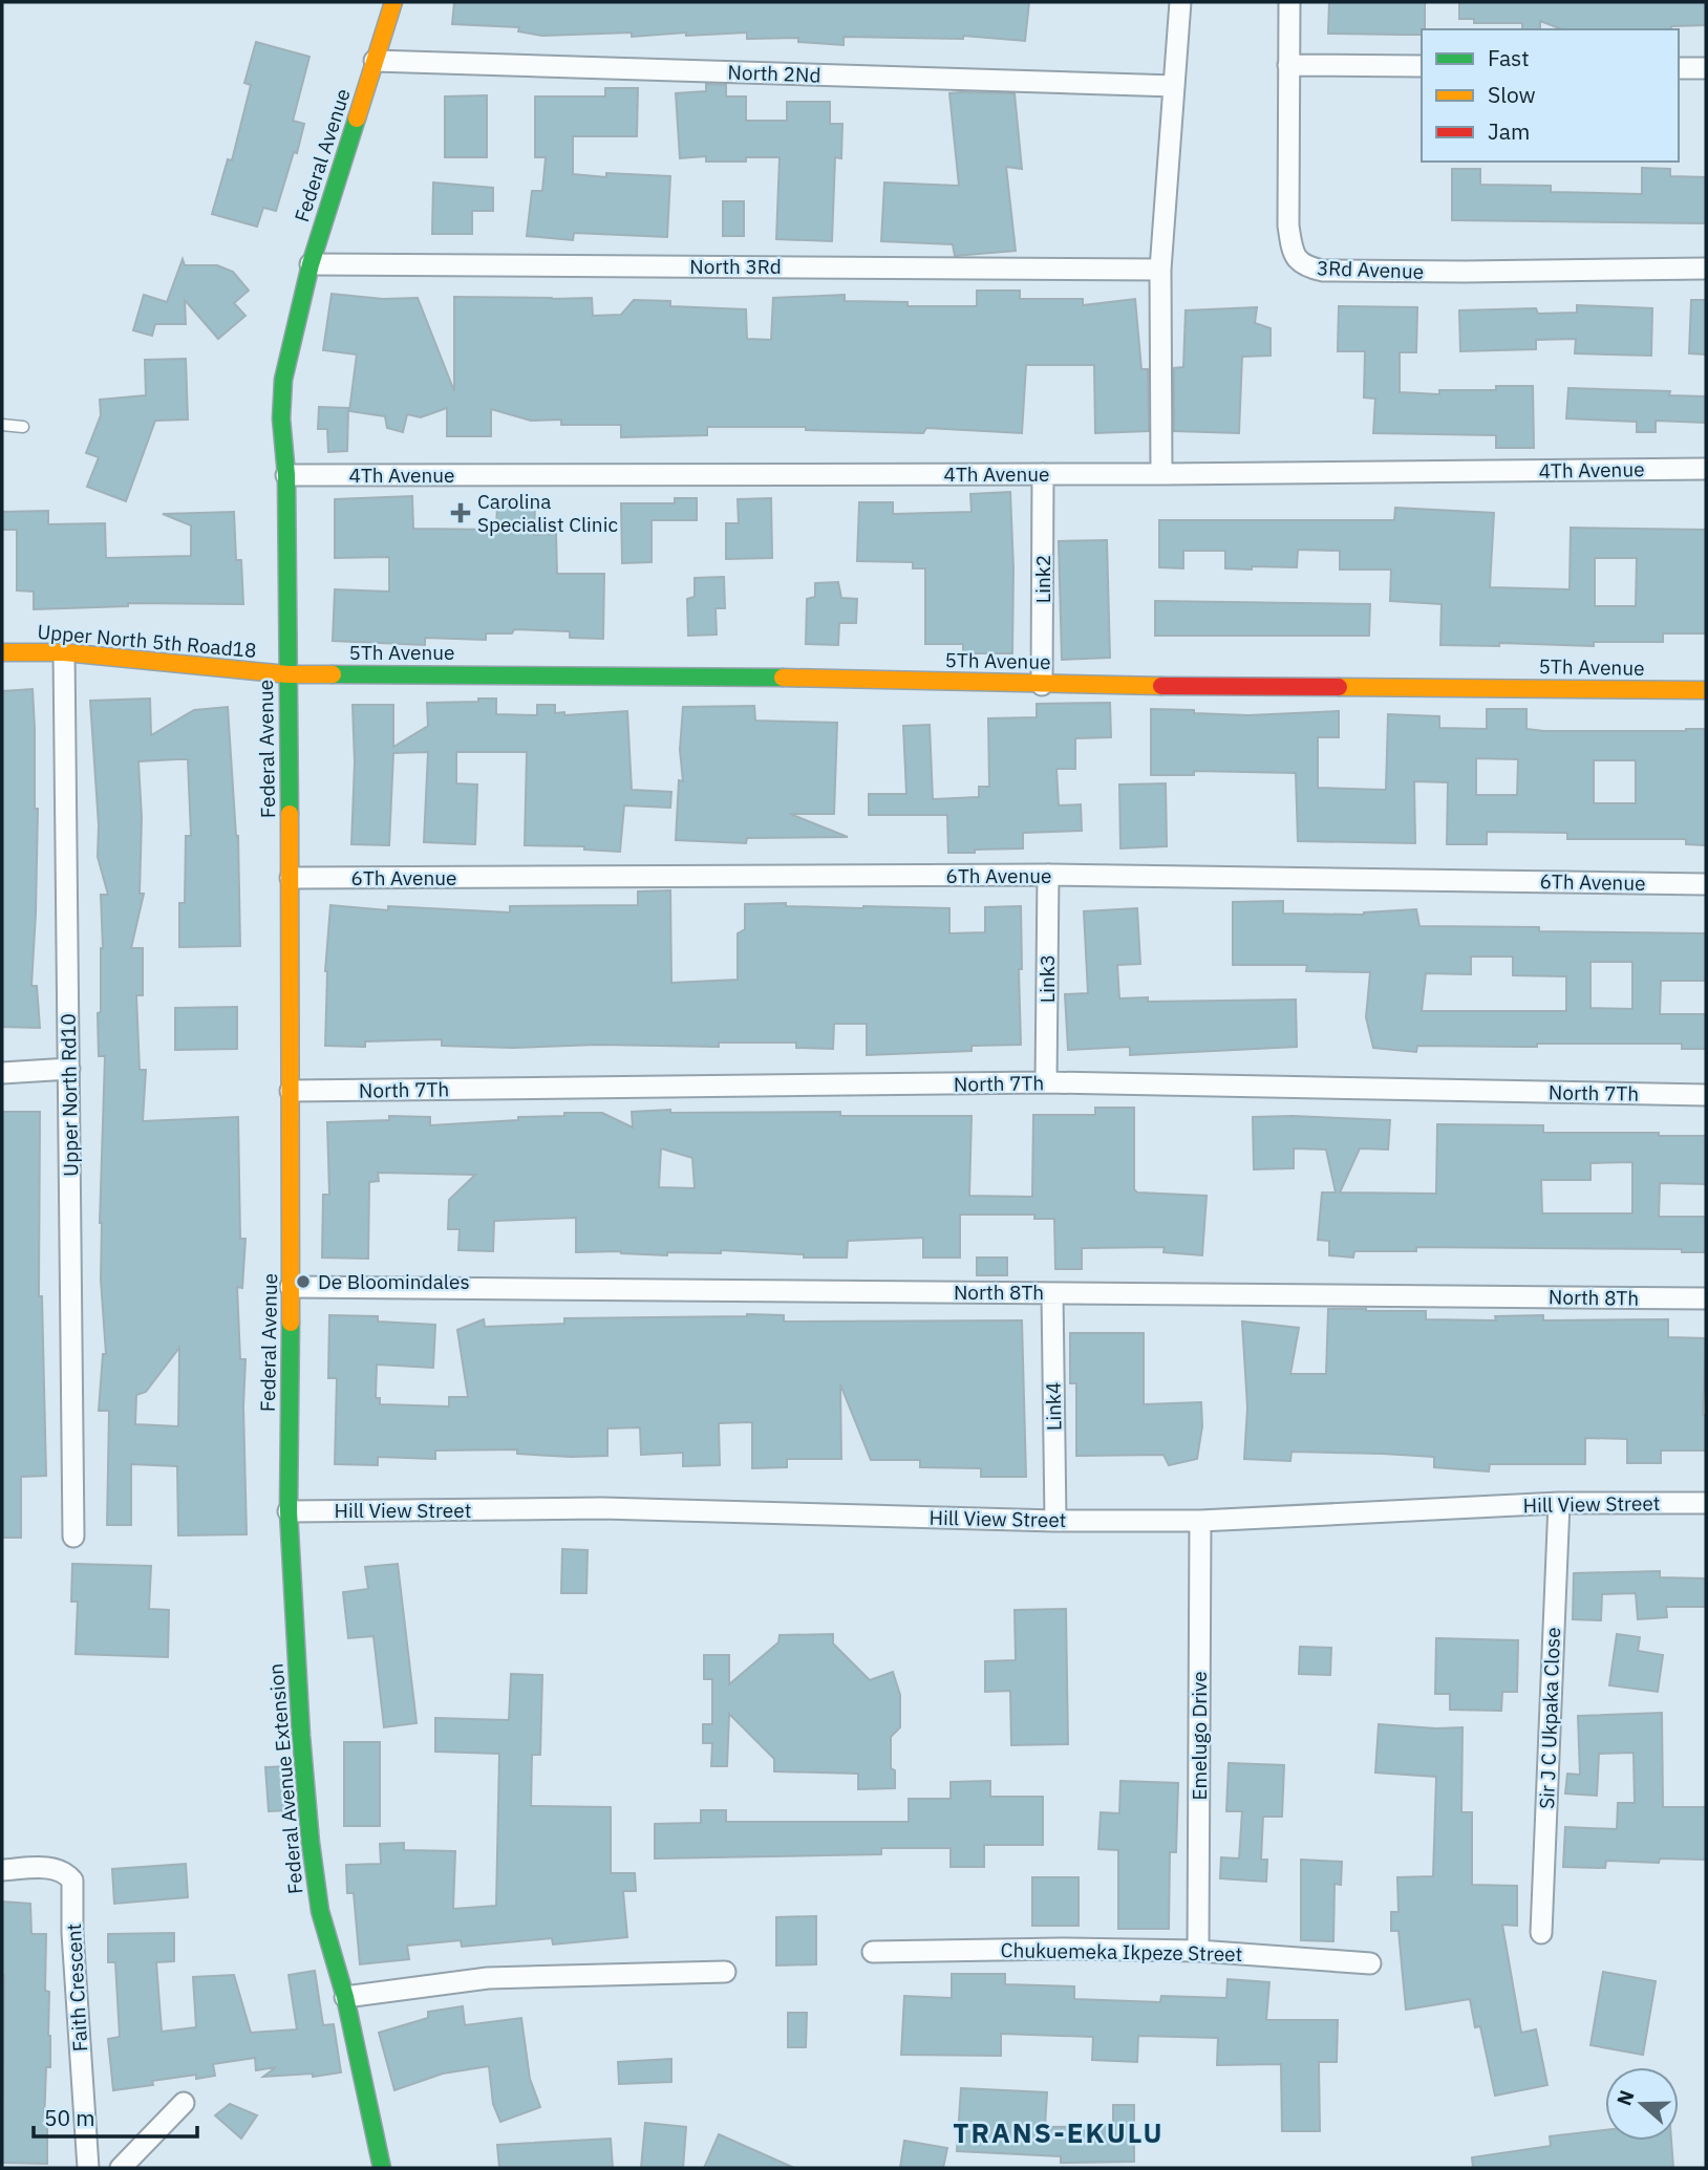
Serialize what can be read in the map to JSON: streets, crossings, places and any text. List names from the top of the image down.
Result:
{
  "streets": {
    "street": [
      "North 2Nd",
      "Federal Avenue",
      "North 3Rd",
      "3Rd Avenue",
      "4Th Avenue",
      "Link2",
      "Upper North 5th Road18",
      "5Th Avenue",
      "6Th Avenue",
      "Link3",
      "North 7Th",
      "Upper North Rd10",
      "North 8Th",
      "Link4",
      "Hill View Street",
      "Sir J C Ukpaka Close",
      "Emelugo Drive",
      "Federal Avenue Extension",
      "Chukuemeka Ikpeze Street",
      "Faith Crescent"
    ]
  },
  "crossings": [
    ["North 2Nd", "Federal Avenue"],
    ["Federal Avenue", "North 3Rd"],
    ["Federal Avenue", "4Th Avenue"],
    ["Federal Avenue", "Upper North 5th Road18"],
    ["Federal Avenue", "5Th Avenue"],
    ["Federal Avenue", "6Th Avenue"],
    ["Federal Avenue", "North 7Th"],
    ["Federal Avenue", "North 8Th"],
    ["Federal Avenue", "Hill View Street"],
    ["Federal Avenue", "Federal Avenue Extension"],
    ["4Th Avenue", "Link2"],
    ["Link2", "5Th Avenue"],
    ["Upper North 5th Road18", "5Th Avenue"],
    ["Upper North 5th Road18", "Upper North Rd10"],
    ["6Th Avenue", "Link3"],
    ["Link3", "North 7Th"],
    ["North 8Th", "Link4"],
    ["Link4", "Hill View Street"],
    ["Hill View Street", "Sir J C Ukpaka Close"],
    ["Hill View Street", "Emelugo Drive"],
    ["Hill View Street", "Federal Avenue Extension"],
    ["Emelugo Drive", "Chukuemeka Ikpeze Street"]
  ],
  "districts": ["TRANS-EKULU"],
  "places": {
    "health": ["Carolina Specialist Clinic"],
    "other": ["De Bloomindales"]
  },
  "legend": ["Fast", "Slow", "Jam"],
  "scale_bar": "50 m",
  "north": "left"
}
